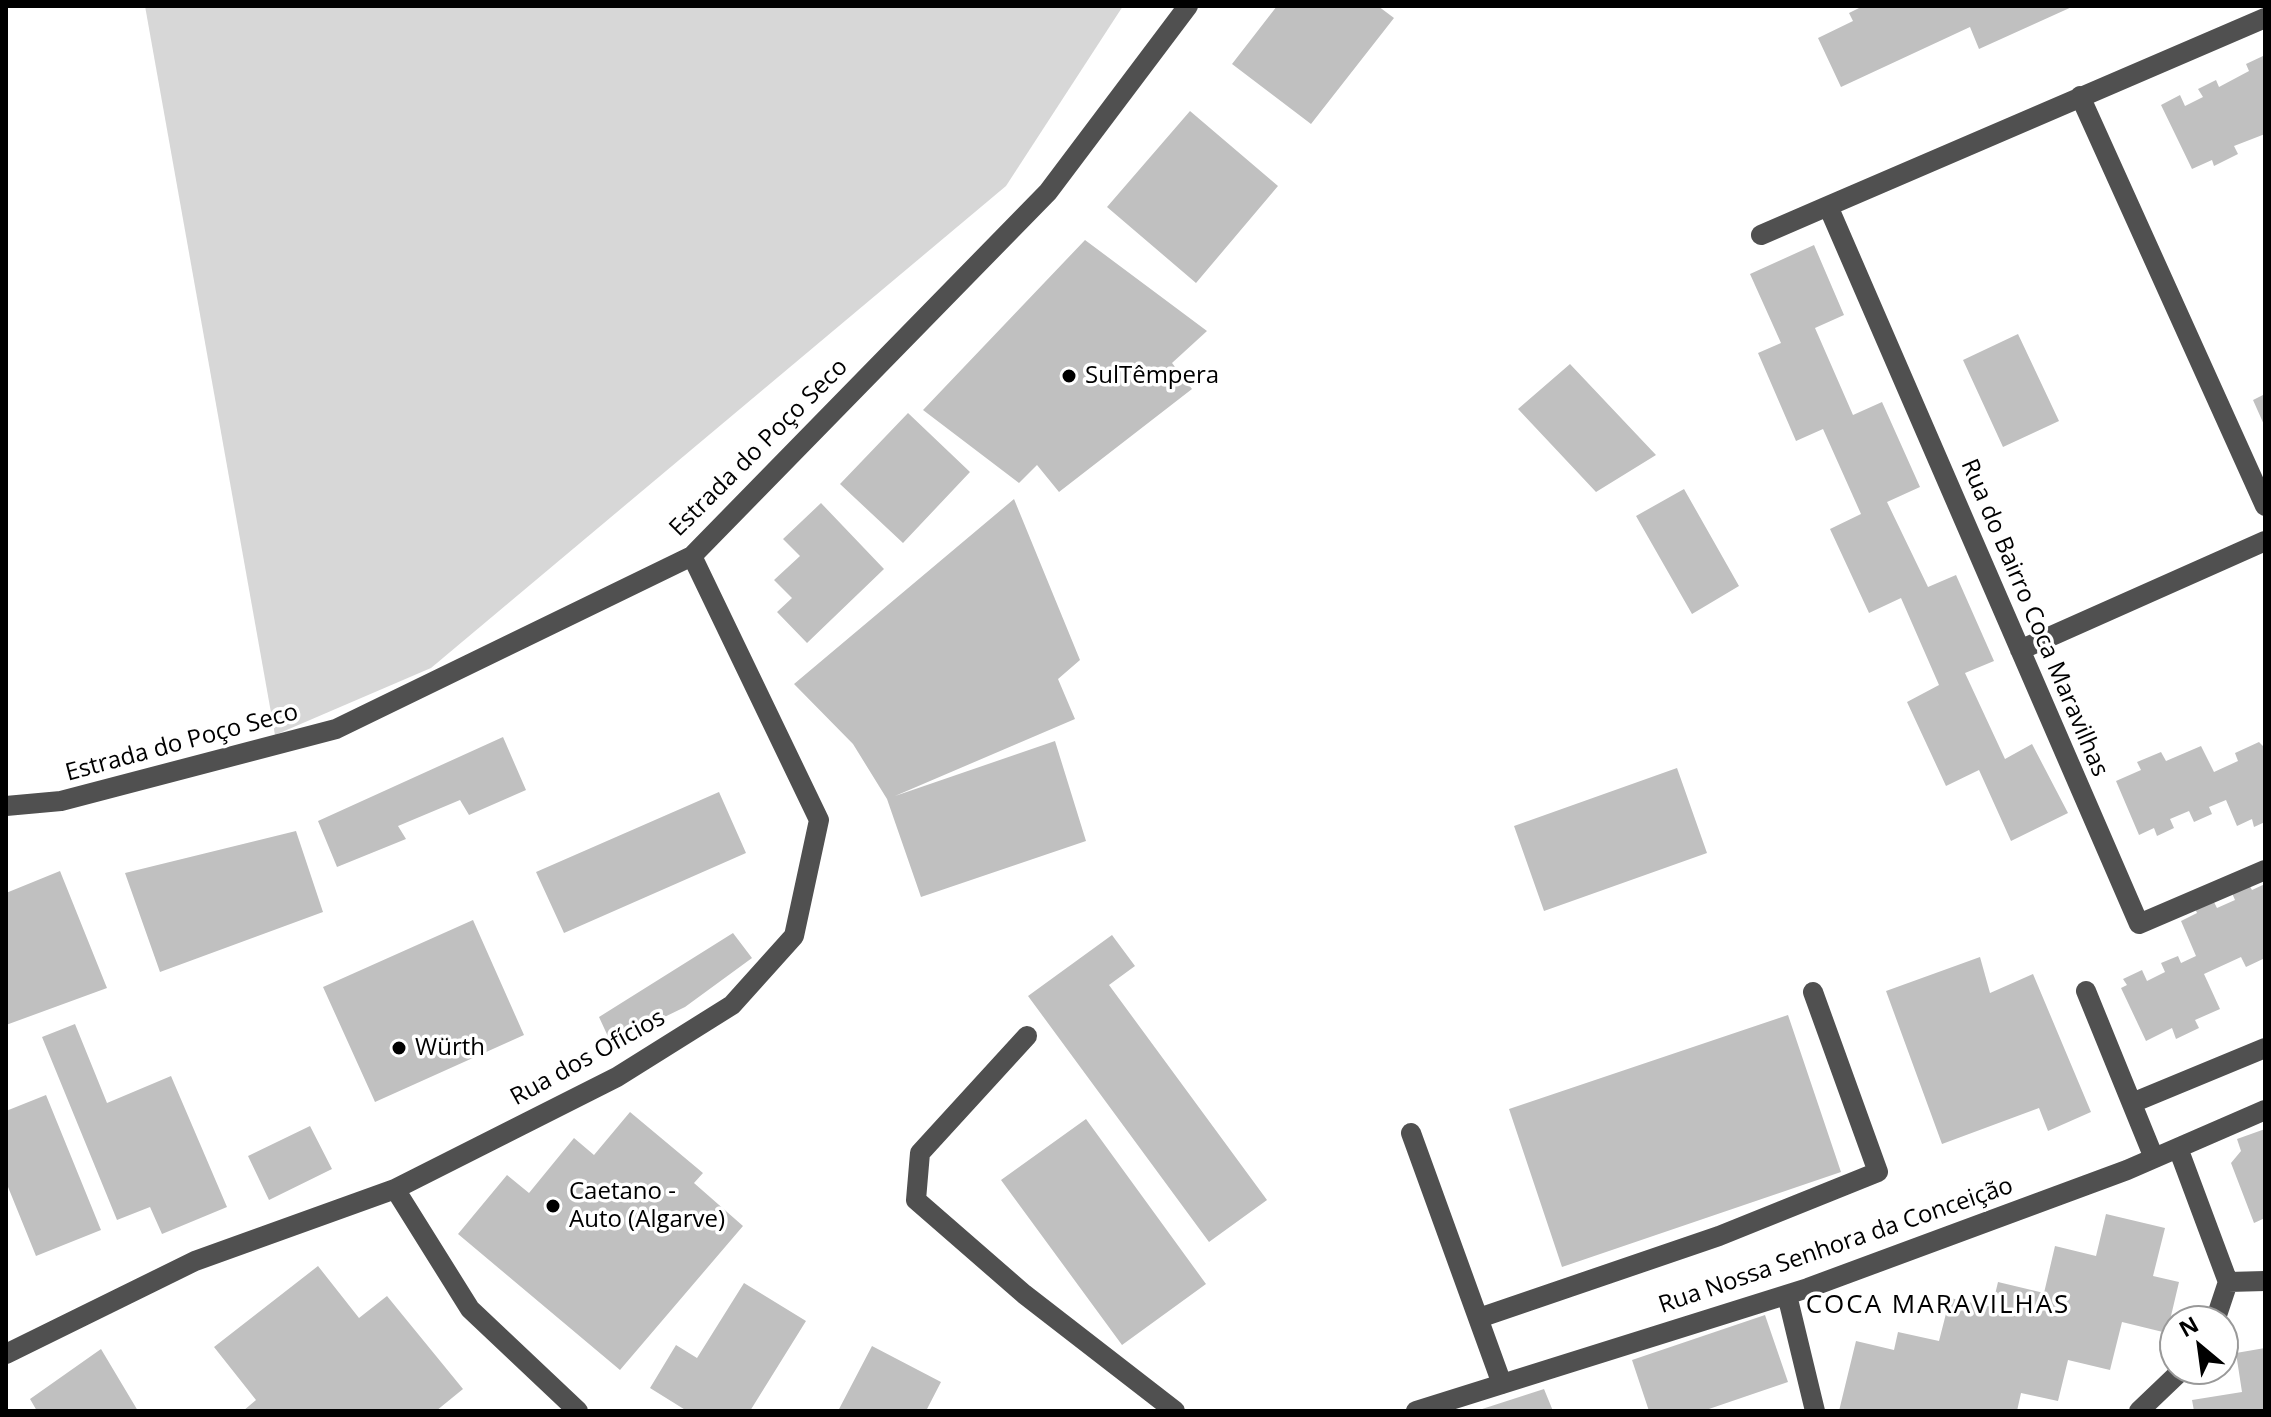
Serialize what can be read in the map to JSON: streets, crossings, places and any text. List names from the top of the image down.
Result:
{
  "streets": {
    "street": [
      "Estrada do Poço Seco",
      "Rua do Bairro Coca Maravilhas",
      "Rua dos Ofícios",
      "Rua Nossa Senhora da Conceição"
    ]
  },
  "crossings": [
    ["Estrada do Poço Seco", "Rua dos Ofícios"]
  ],
  "districts": ["COCA MARAVILHAS"],
  "places": ["SulTêmpera", "Würth", "Caetano - Auto (Algarve)"],
  "north": "top left"
}
